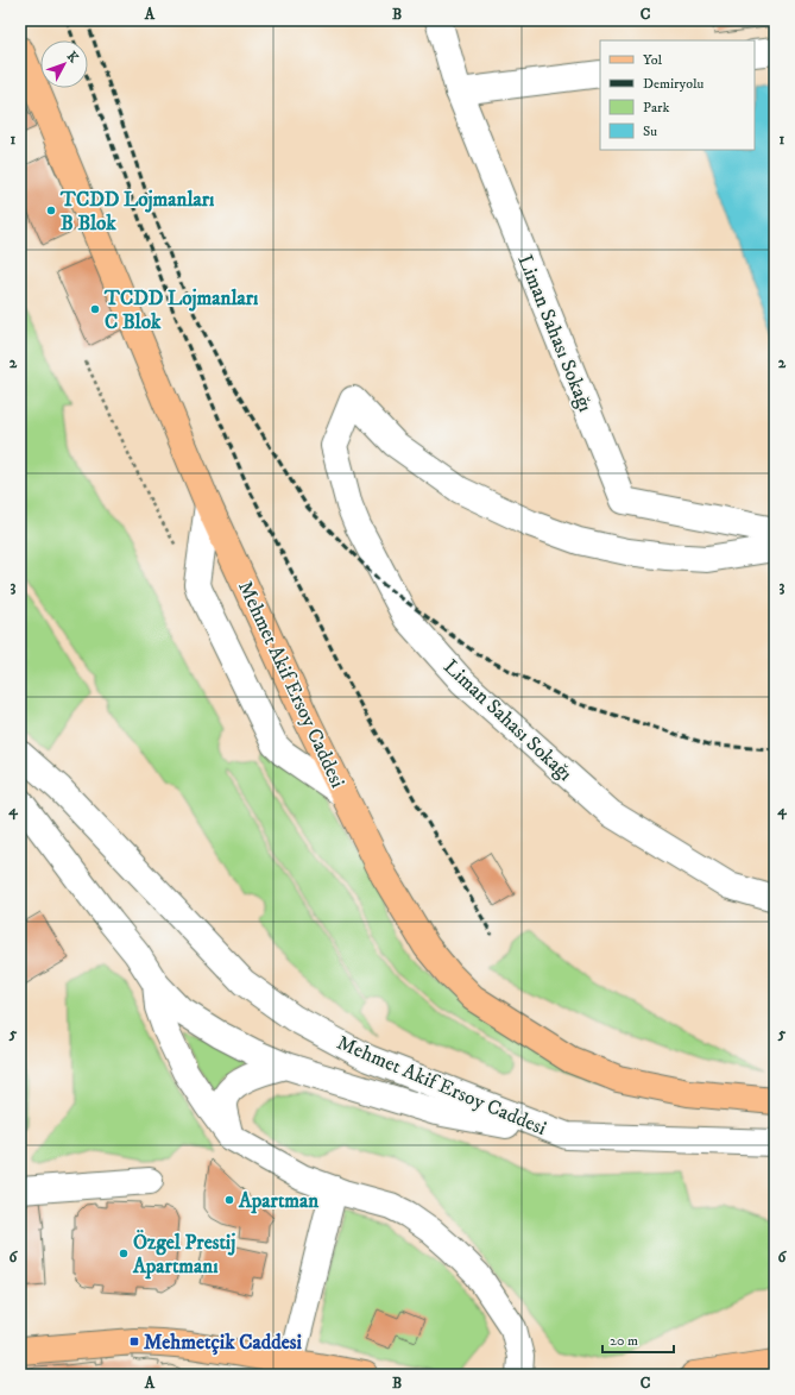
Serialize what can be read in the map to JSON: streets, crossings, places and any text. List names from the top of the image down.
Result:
{
  "streets": {
    "main road": ["Mehmet Akif Ersoy Caddesi"],
    "street": ["Liman Sahası Sokağı"]
  },
  "places": {
    "other": [
      "TCDD Lojmanları B Blok",
      "TCDD Lojmanları C Blok",
      "Apartman",
      "Özgel Prestij Apartmanı"
    ],
    "transit": ["Mehmetçik Caddesi"]
  },
  "legend": [
    "Yol",
    "Demiryolu",
    "Park",
    "Su"
  ],
  "scale_bar": "20 m",
  "north": "top right",
  "grid": {
    "columns": ["A", "B", "C"],
    "rows": [
      "1",
      "2",
      "3",
      "4",
      "5",
      "6"
    ]
  }
}
